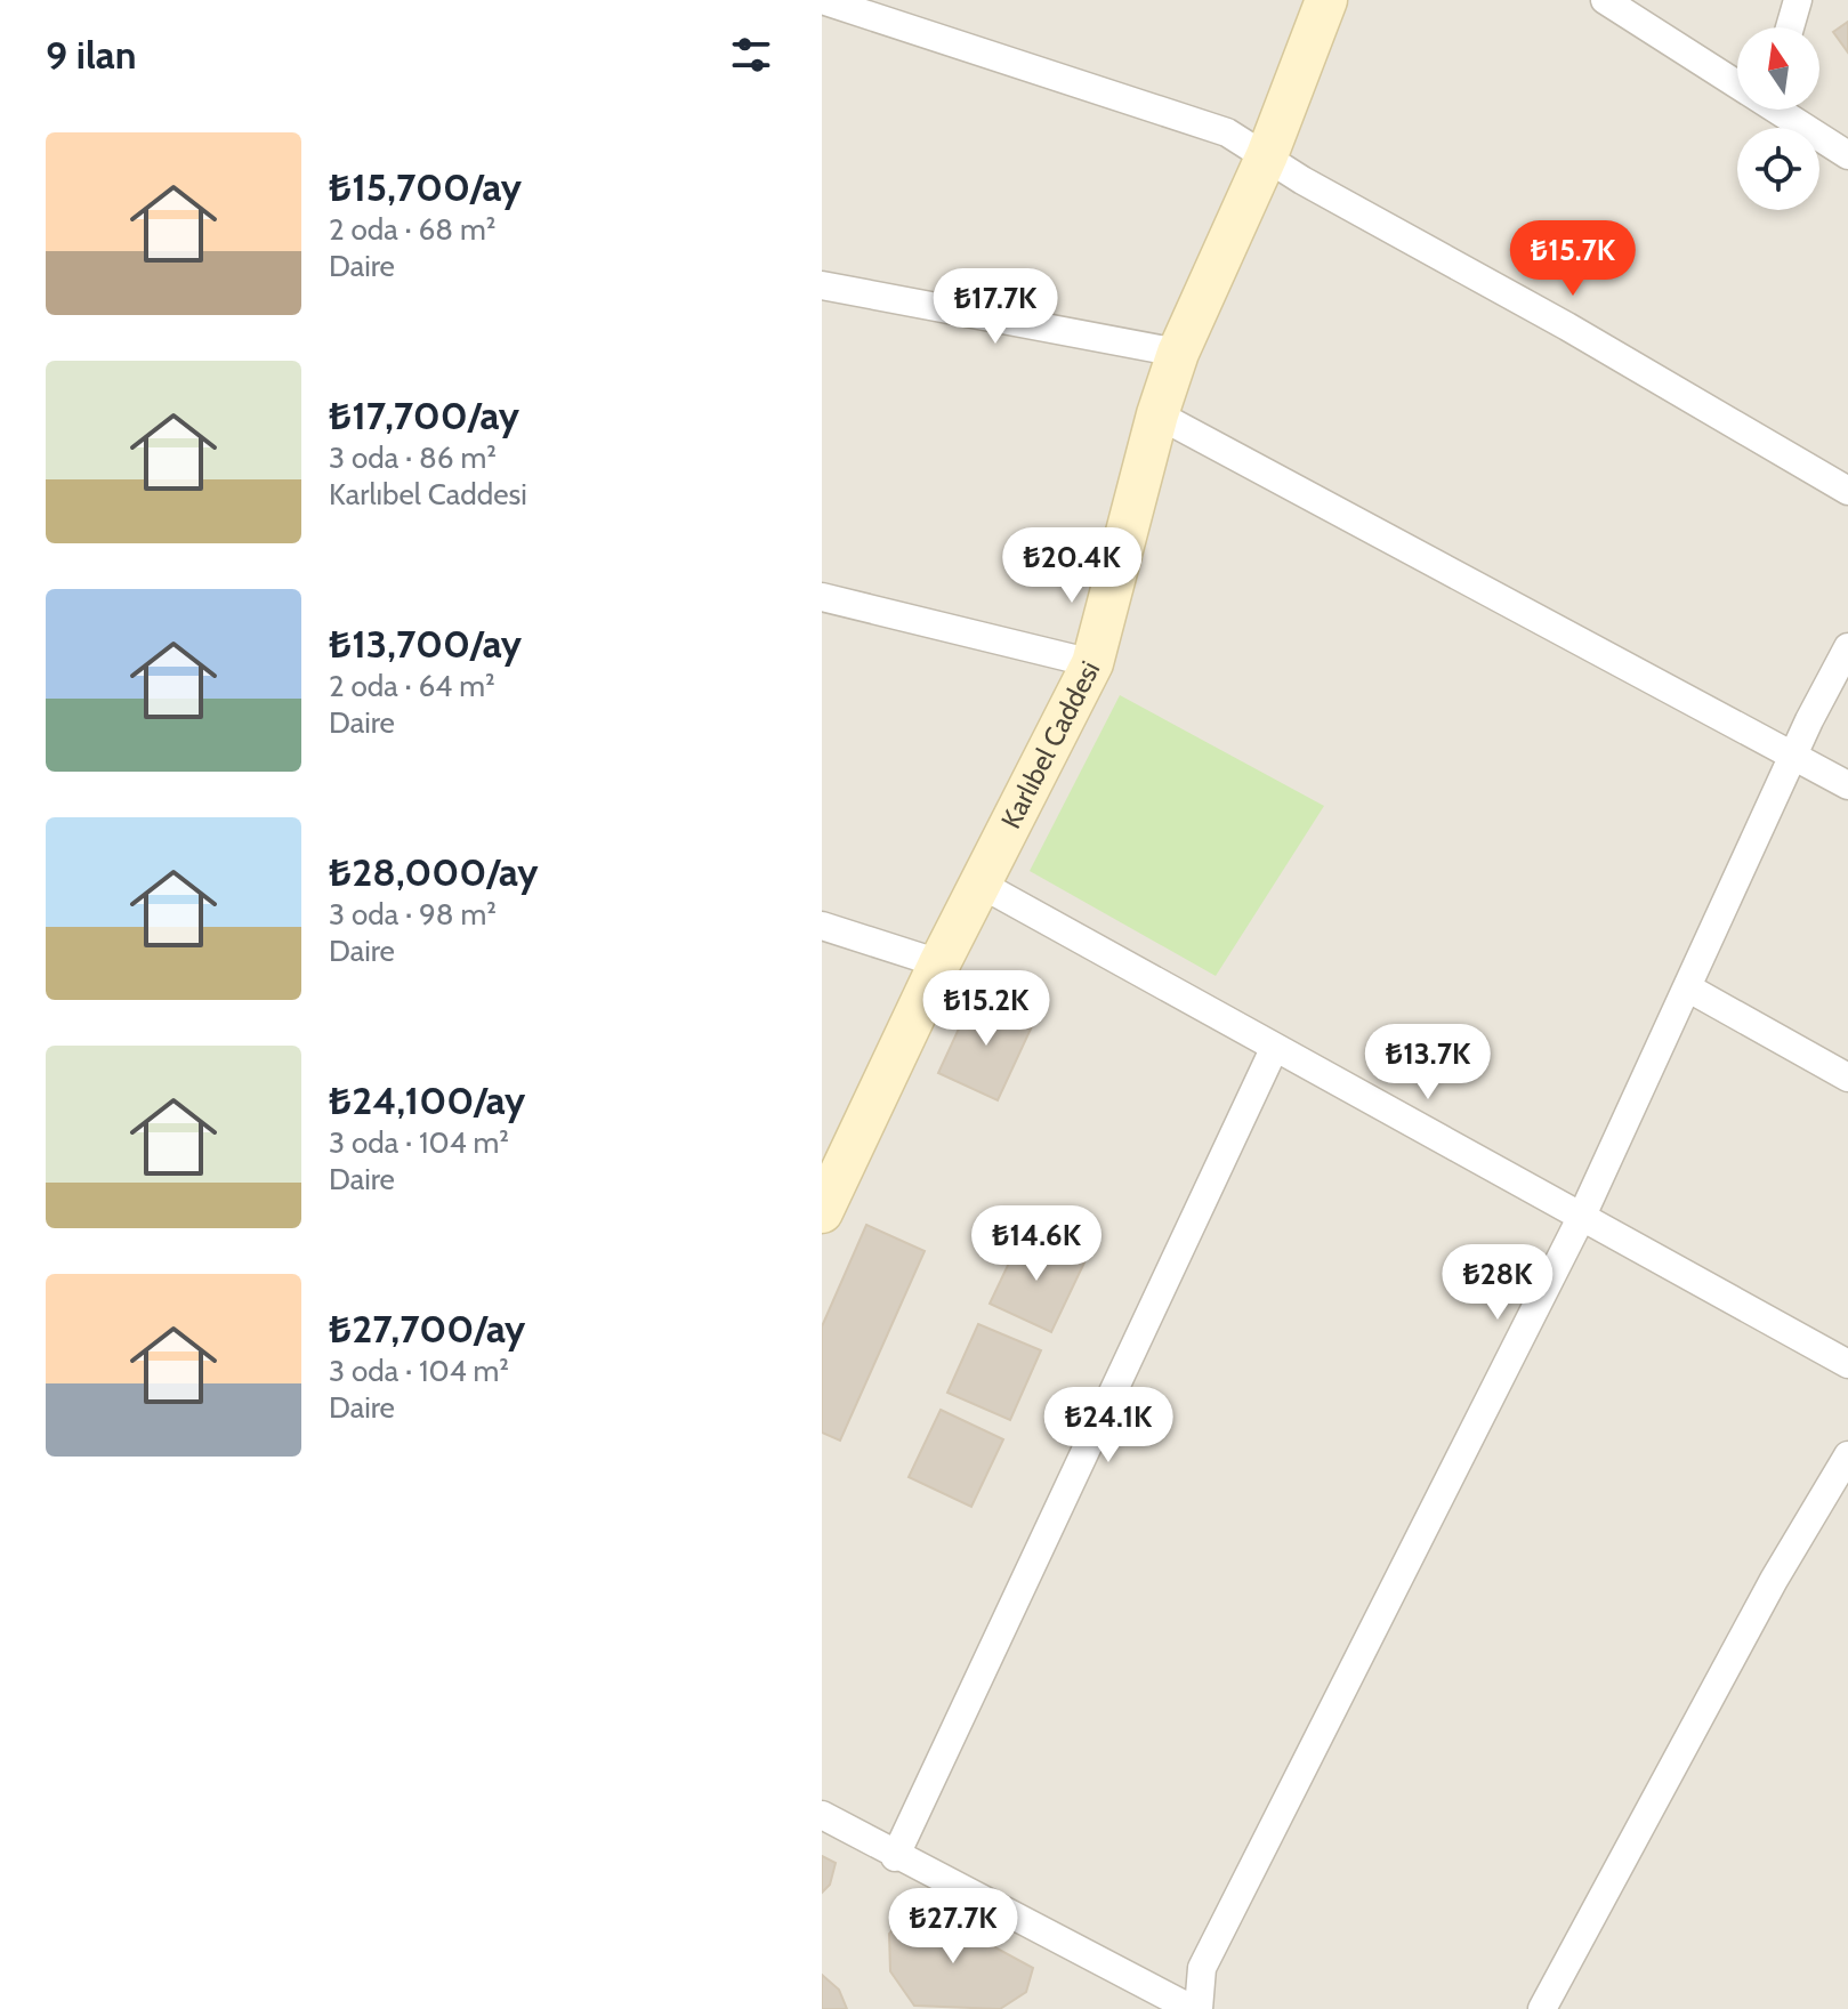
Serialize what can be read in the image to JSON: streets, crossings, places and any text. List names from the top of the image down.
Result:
{
  "streets": {
    "street": ["Karlıbel Caddesi"]
  },
  "north": "top",
  "page": {
    "heading": "9 ilan",
    "list": [
      {
        "name": "₺15,700/ay",
        "note": "2 oda · 68 m² · Daire"
      },
      {
        "name": "₺17,700/ay",
        "note": "3 oda · 86 m² · Karlıbel Caddesi"
      },
      {
        "name": "₺13,700/ay",
        "note": "2 oda · 64 m² · Daire"
      },
      {
        "name": "₺28,000/ay",
        "note": "3 oda · 98 m² · Daire"
      },
      {
        "name": "₺24,100/ay",
        "note": "3 oda · 104 m² · Daire"
      },
      {
        "name": "₺27,700/ay",
        "note": "3 oda · 104 m² · Daire"
      }
    ],
    "price": [
      "₺15.7K",
      "₺17.7K",
      "₺20.4K",
      "₺15.2K",
      "₺13.7K",
      "₺14.6K",
      "₺28K",
      "₺24.1K",
      "₺27.7K"
    ]
  }
}
